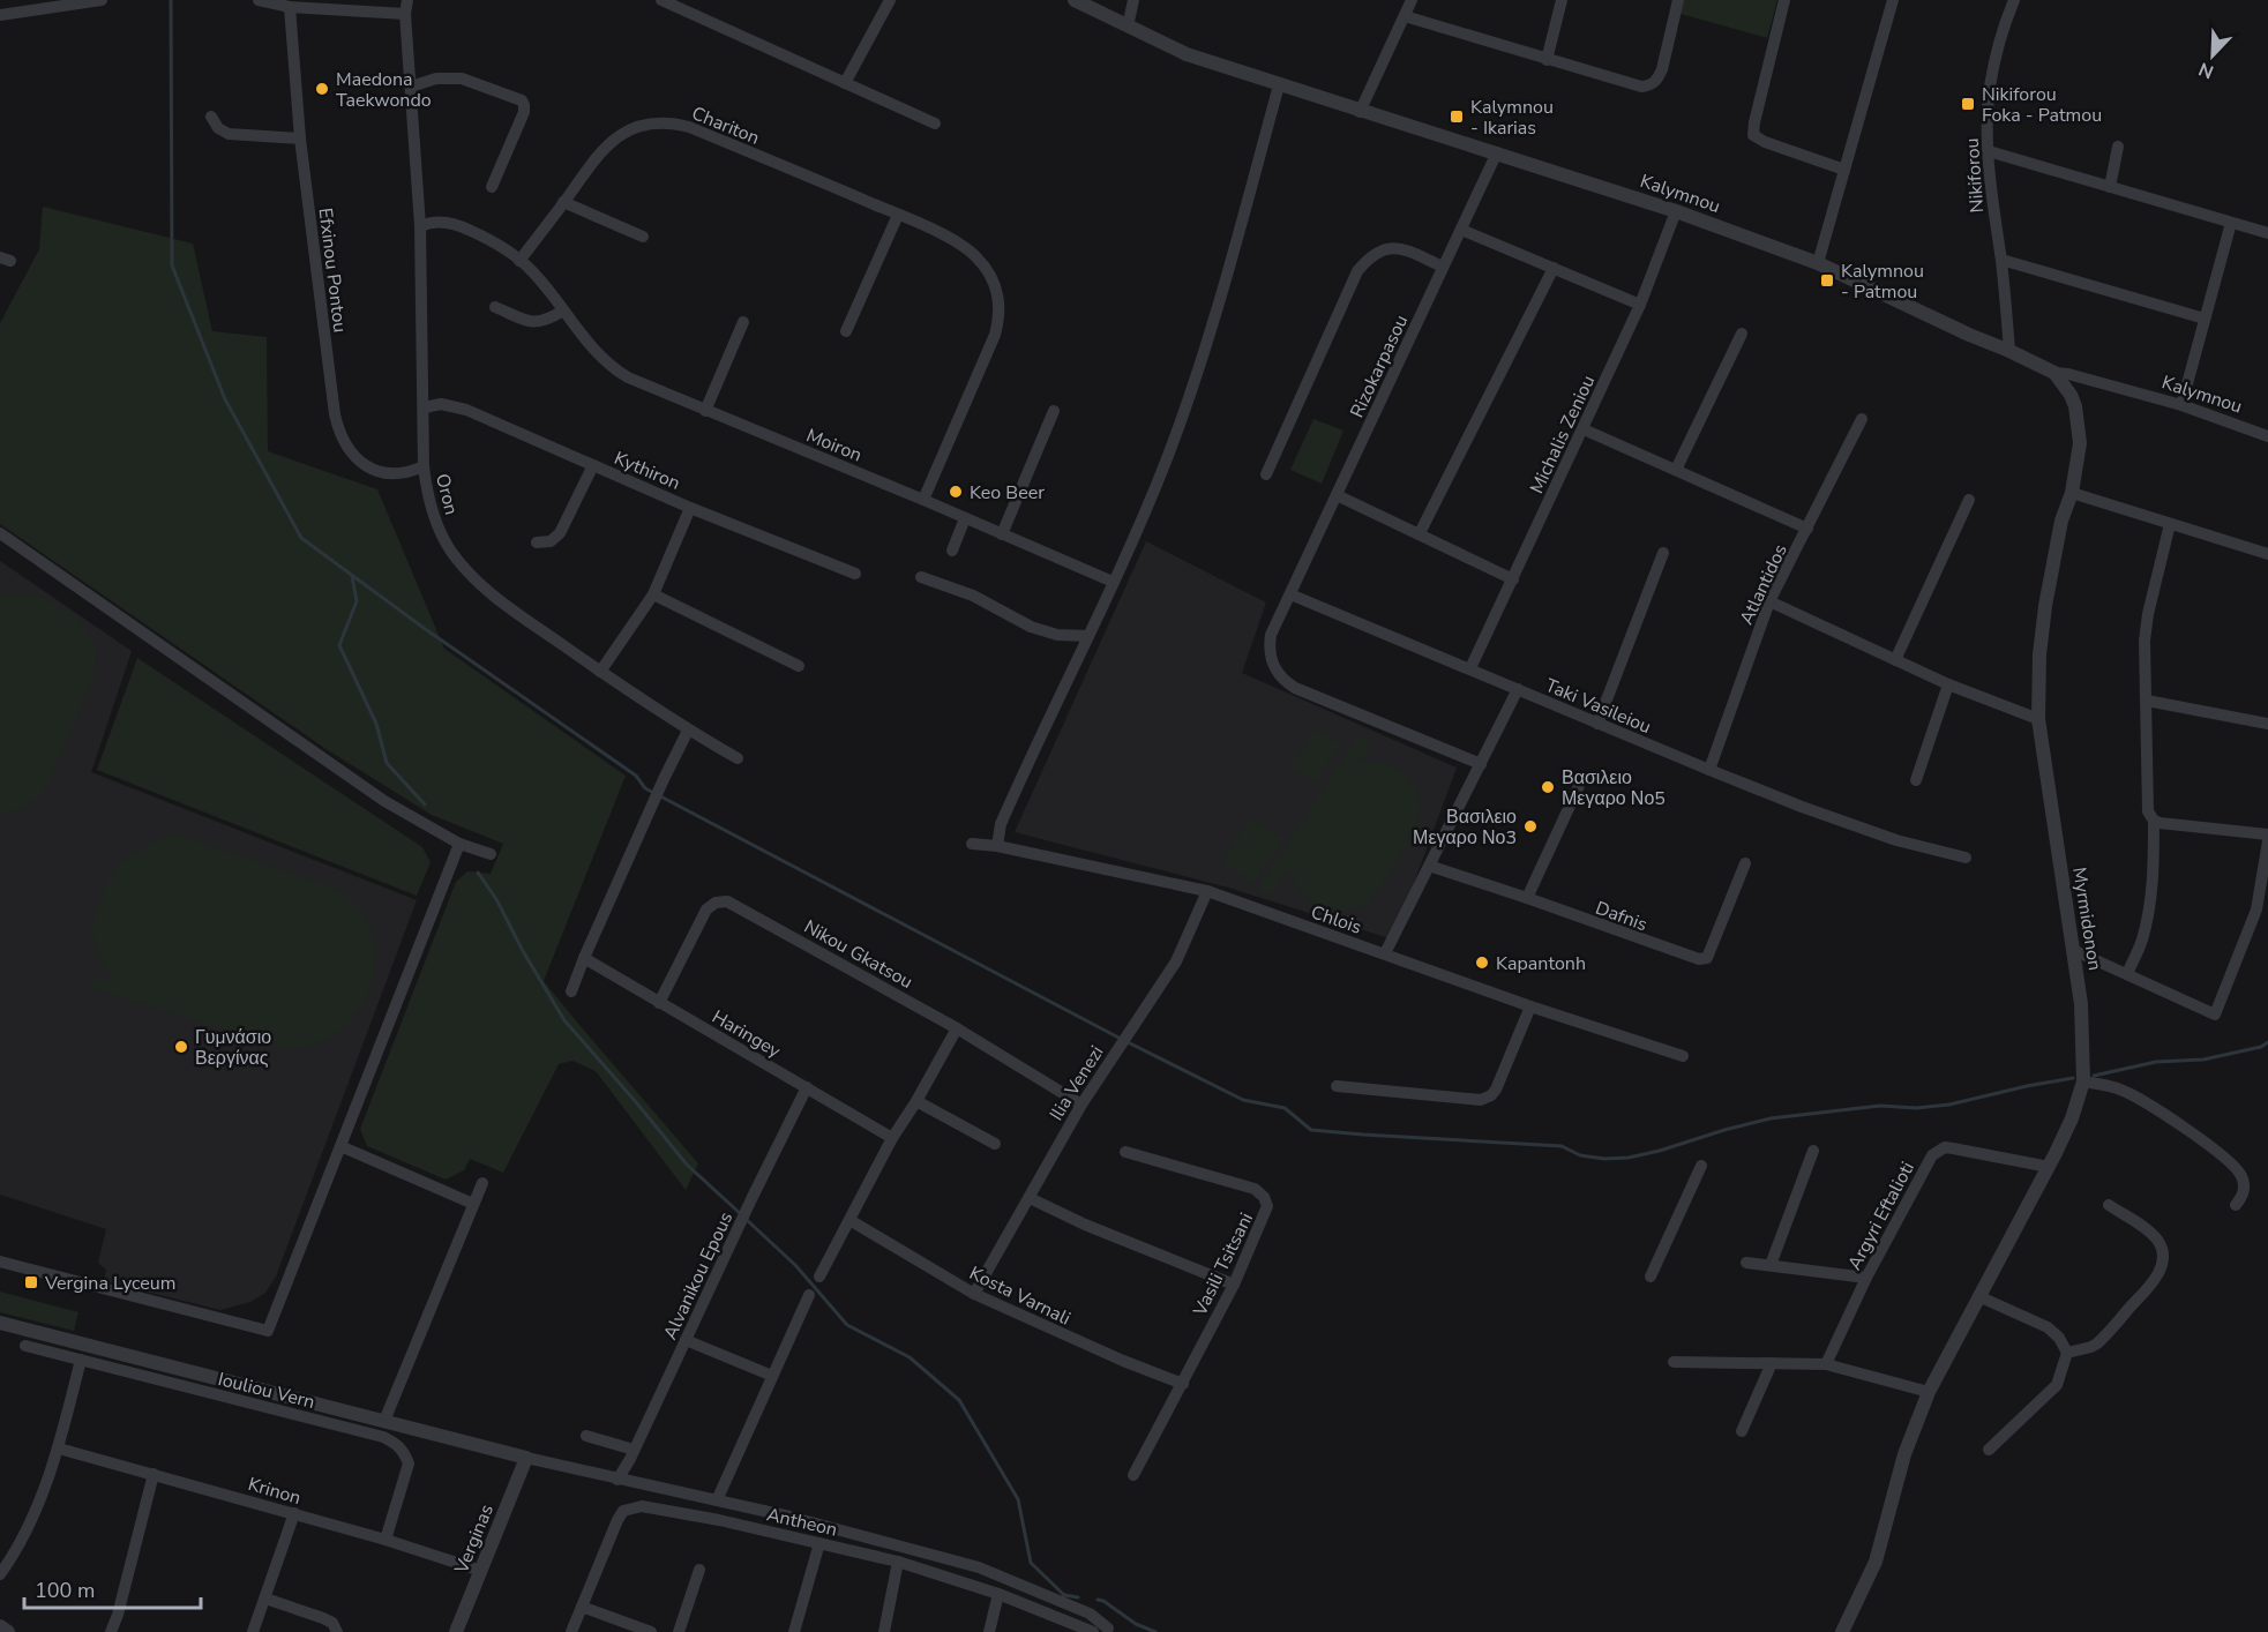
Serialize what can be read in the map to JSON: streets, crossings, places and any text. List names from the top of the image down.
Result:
{
  "streets": {
    "street": [
      "Chariton",
      "Nikiforou",
      "Kalymnou",
      "Efxinou Pontou",
      "Rizokarpasou",
      "Michalis Zeniou",
      "Moiron",
      "Kythiron",
      "Oron",
      "Atlantidos",
      "Taki Vasileiou",
      "Dafnis",
      "Chlois",
      "Myrmidonon",
      "Nikou Gkatsou",
      "Haringey",
      "Ilia Venezi",
      "Argyri Eftalioti",
      "Vasili Tsitsani",
      "Alvanikou Epous",
      "Kosta Varnali",
      "Iouliou Vern",
      "Krinon",
      "Antheon",
      "Verginas"
    ]
  },
  "crossings": [
    ["Chariton", "Moiron"],
    ["Nikiforou", "Kalymnou"],
    ["Kalymnou", "Rizokarpasou"],
    ["Kalymnou", "Michalis Zeniou"],
    ["Kalymnou", "Myrmidonon"],
    ["Efxinou Pontou", "Oron"],
    ["Rizokarpasou", "Taki Vasileiou"],
    ["Michalis Zeniou", "Taki Vasileiou"],
    ["Moiron", "Oron"],
    ["Kythiron", "Oron"],
    ["Atlantidos", "Taki Vasileiou"],
    ["Chlois", "Ilia Venezi"],
    ["Myrmidonon", "Argyri Eftalioti"],
    ["Nikou Gkatsou", "Haringey"],
    ["Nikou Gkatsou", "Ilia Venezi"],
    ["Haringey", "Alvanikou Epous"],
    ["Ilia Venezi", "Kosta Varnali"],
    ["Vasili Tsitsani", "Kosta Varnali"],
    ["Iouliou Vern", "Krinon"],
    ["Krinon", "Verginas"]
  ],
  "places": {
    "other": [
      "Maedona Taekwondo",
      "Keo Beer",
      "Βασιλειο Μεγαρο Νο5",
      "Βασιλειο Μεγαρο Νο3",
      "Kapantonh",
      "Γυμνάσιο Βεργίνας"
    ],
    "transit": [
      "Nikiforou Foka - Patmou",
      "Kalymnou - Ikarias",
      "Kalymnou - Patmou",
      "Vergina Lyceum"
    ]
  },
  "scale_bar": "100 m",
  "north": "bottom left"
}
